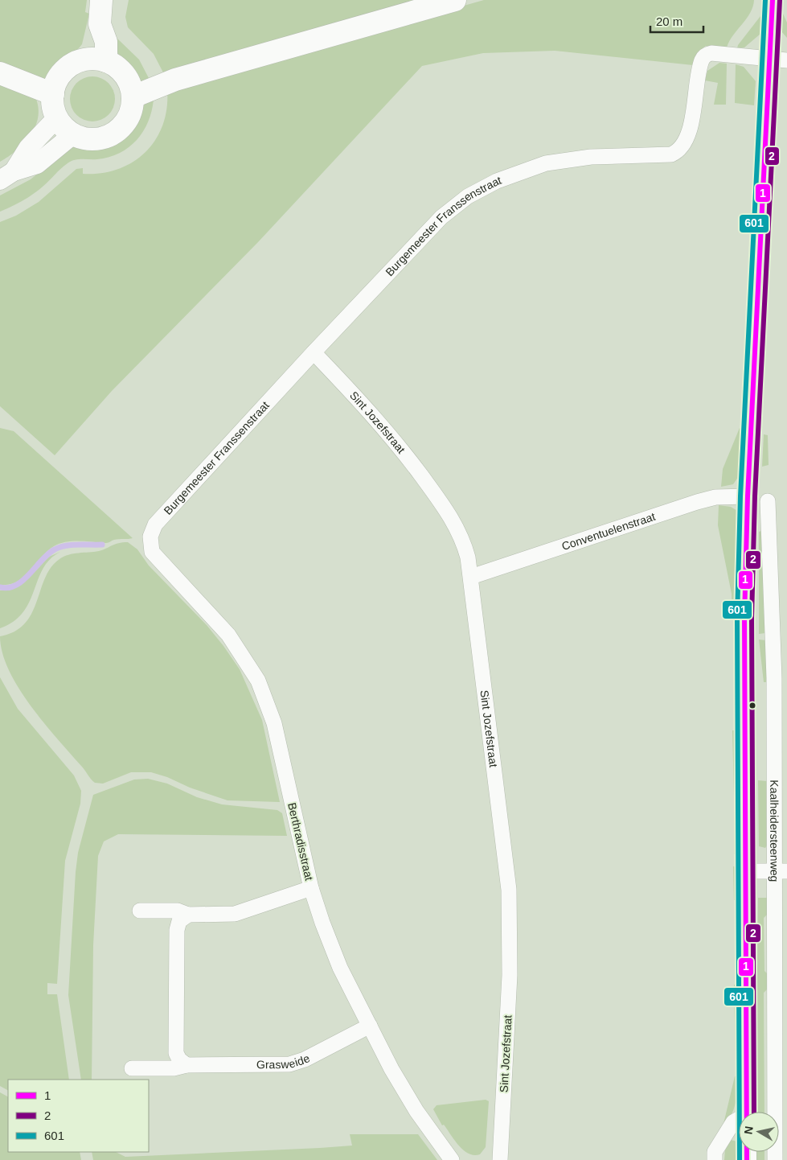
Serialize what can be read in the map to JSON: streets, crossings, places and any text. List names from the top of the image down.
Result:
{
  "streets": {
    "street": [
      "Burgemeester Franssenstraat",
      "Sint Jozefstraat",
      "Conventuelenstraat",
      "Kaalheidersteenweg",
      "Berthradisstraat",
      "Grasweide"
    ]
  },
  "crossings": [
    ["Burgemeester Franssenstraat", "Sint Jozefstraat"],
    ["Burgemeester Franssenstraat", "Berthradisstraat"],
    ["Sint Jozefstraat", "Conventuelenstraat"],
    ["Berthradisstraat", "Grasweide"]
  ],
  "lines": ["transit line 1", "transit line 2", "transit line 601"],
  "legend": ["1", "2", "601"],
  "scale_bar": "20 m",
  "north": "left"
}
